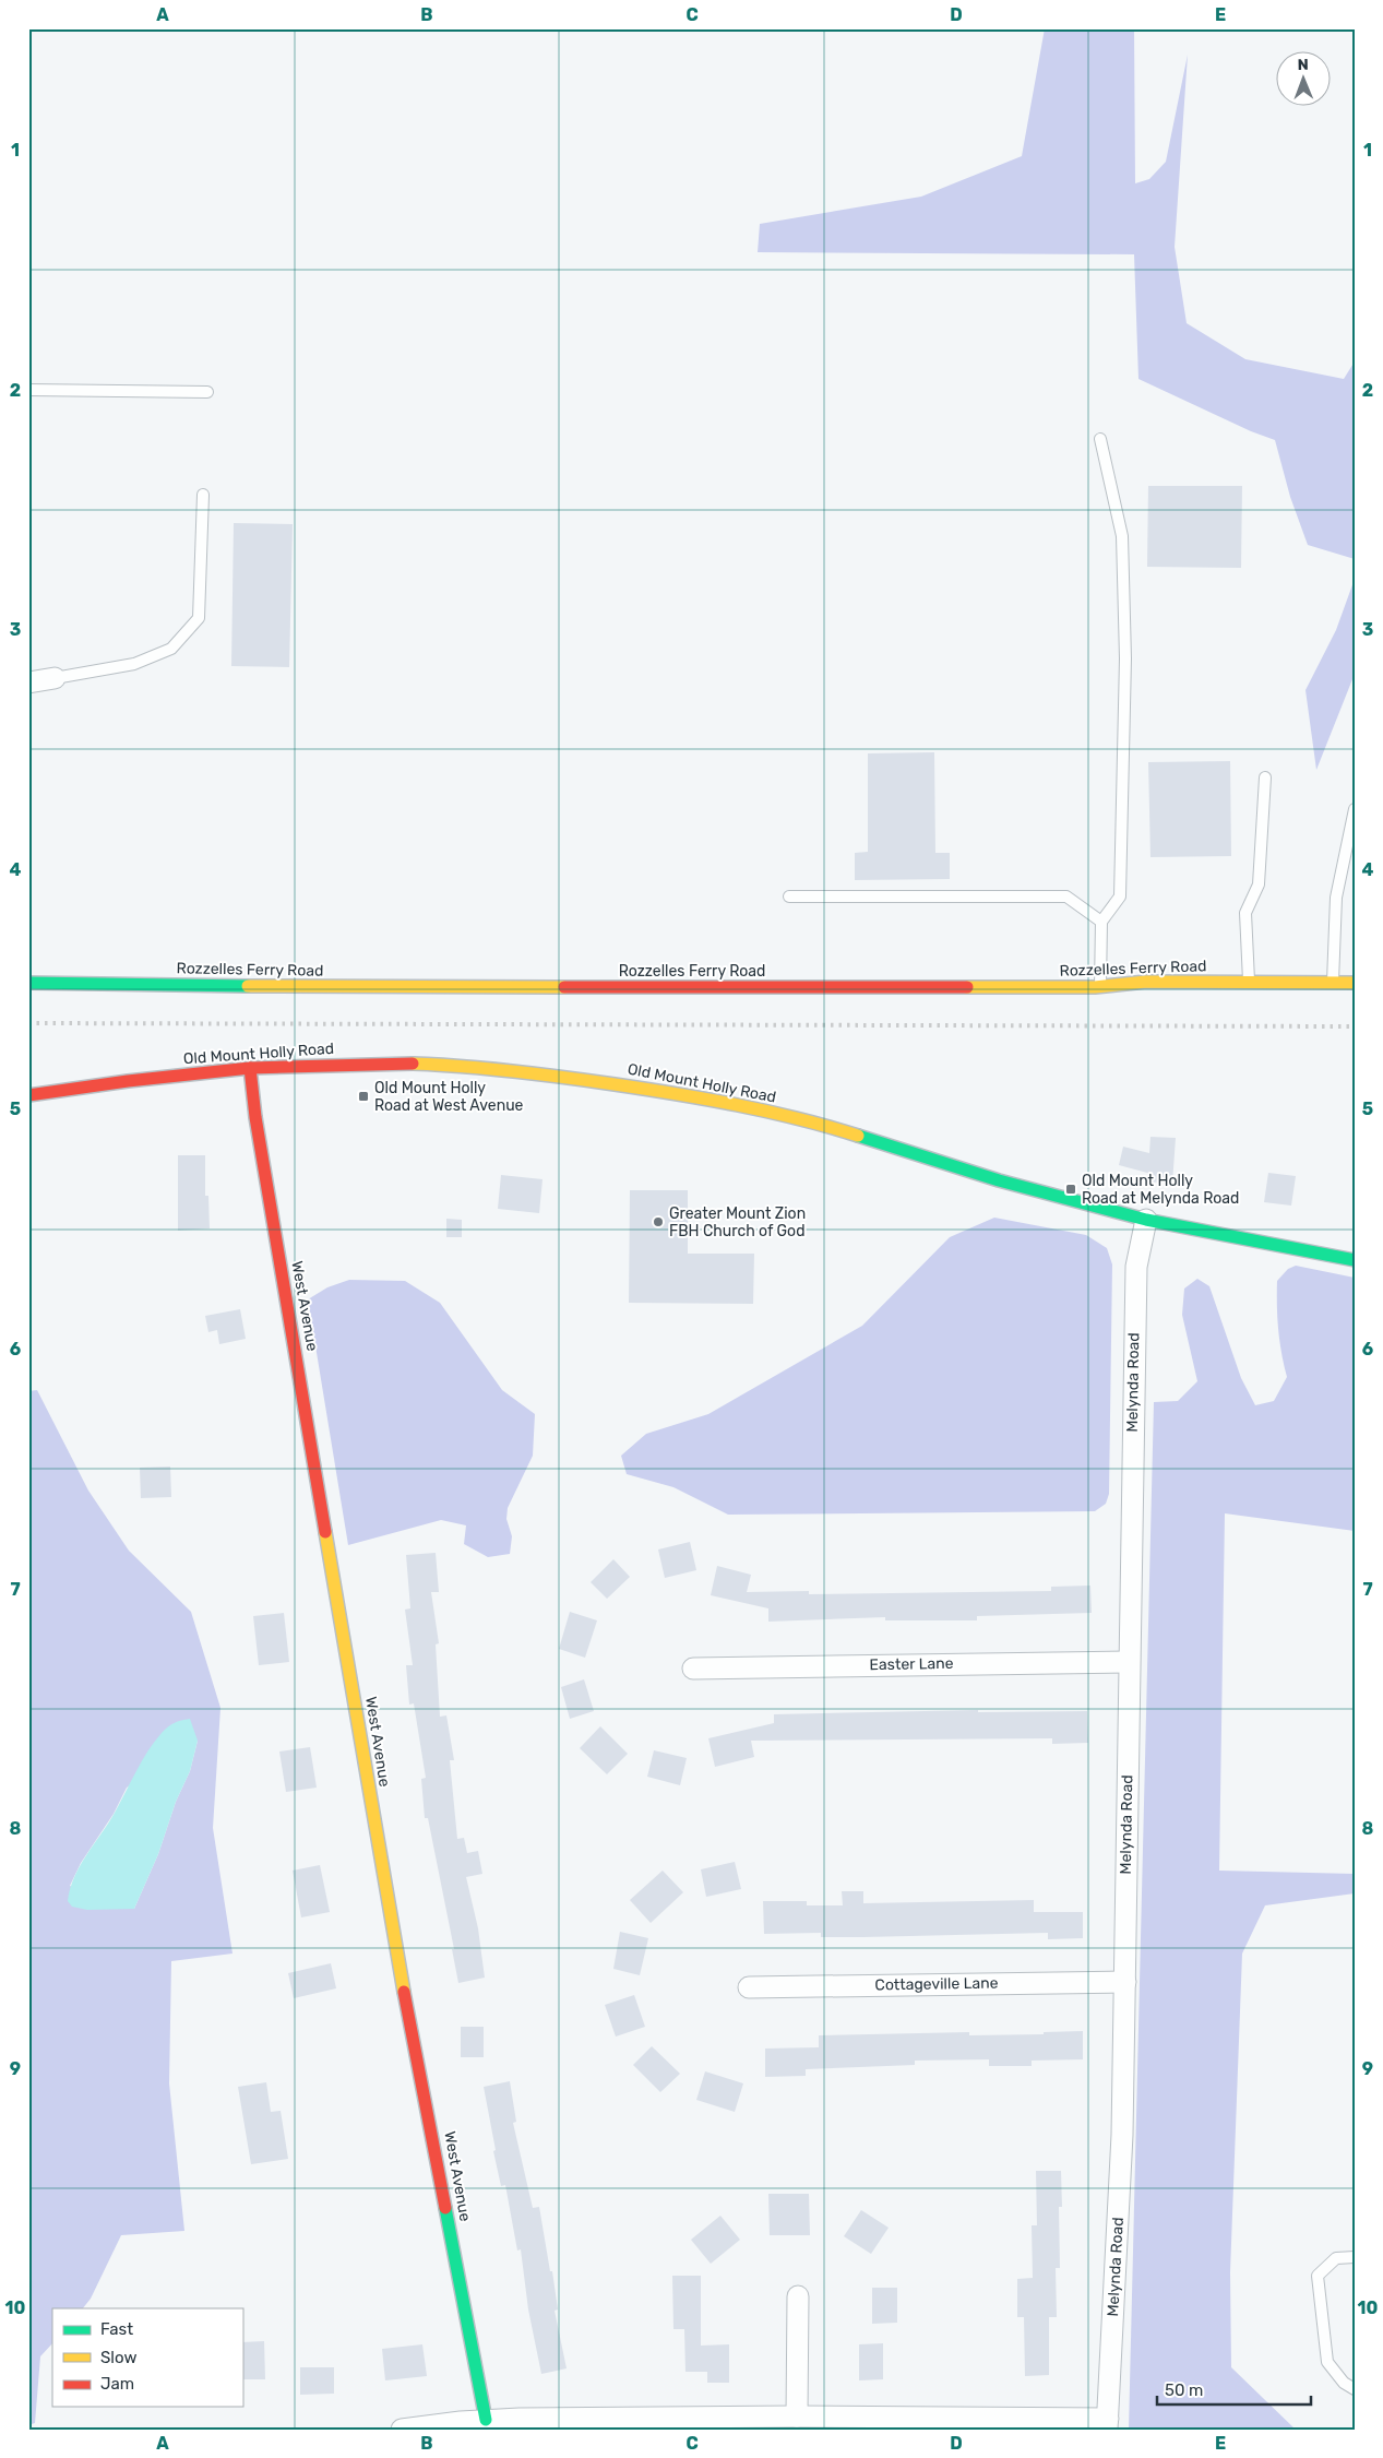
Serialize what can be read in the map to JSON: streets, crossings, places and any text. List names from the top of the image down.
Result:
{
  "streets": {
    "street": [
      "Rozzelles Ferry Road",
      "Old Mount Holly Road",
      "West Avenue",
      "Melynda Road",
      "Easter Lane",
      "Cottageville Lane"
    ]
  },
  "crossings": [
    ["Old Mount Holly Road", "West Avenue"],
    ["Old Mount Holly Road", "Melynda Road"],
    ["Melynda Road", "Easter Lane"],
    ["Melynda Road", "Cottageville Lane"]
  ],
  "places": {
    "transit": ["Old Mount Holly Road at West Avenue", "Old Mount Holly Road at Melynda Road"],
    "other": ["Greater Mount Zion FBH Church of God"]
  },
  "legend": ["Fast", "Slow", "Jam"],
  "scale_bar": "50 m",
  "north": "top",
  "grid": {
    "columns": [
      "A",
      "B",
      "C",
      "D",
      "E"
    ],
    "rows": [
      "1",
      "2",
      "3",
      "4",
      "5",
      "6",
      "7",
      "8",
      "9",
      "10"
    ]
  }
}
